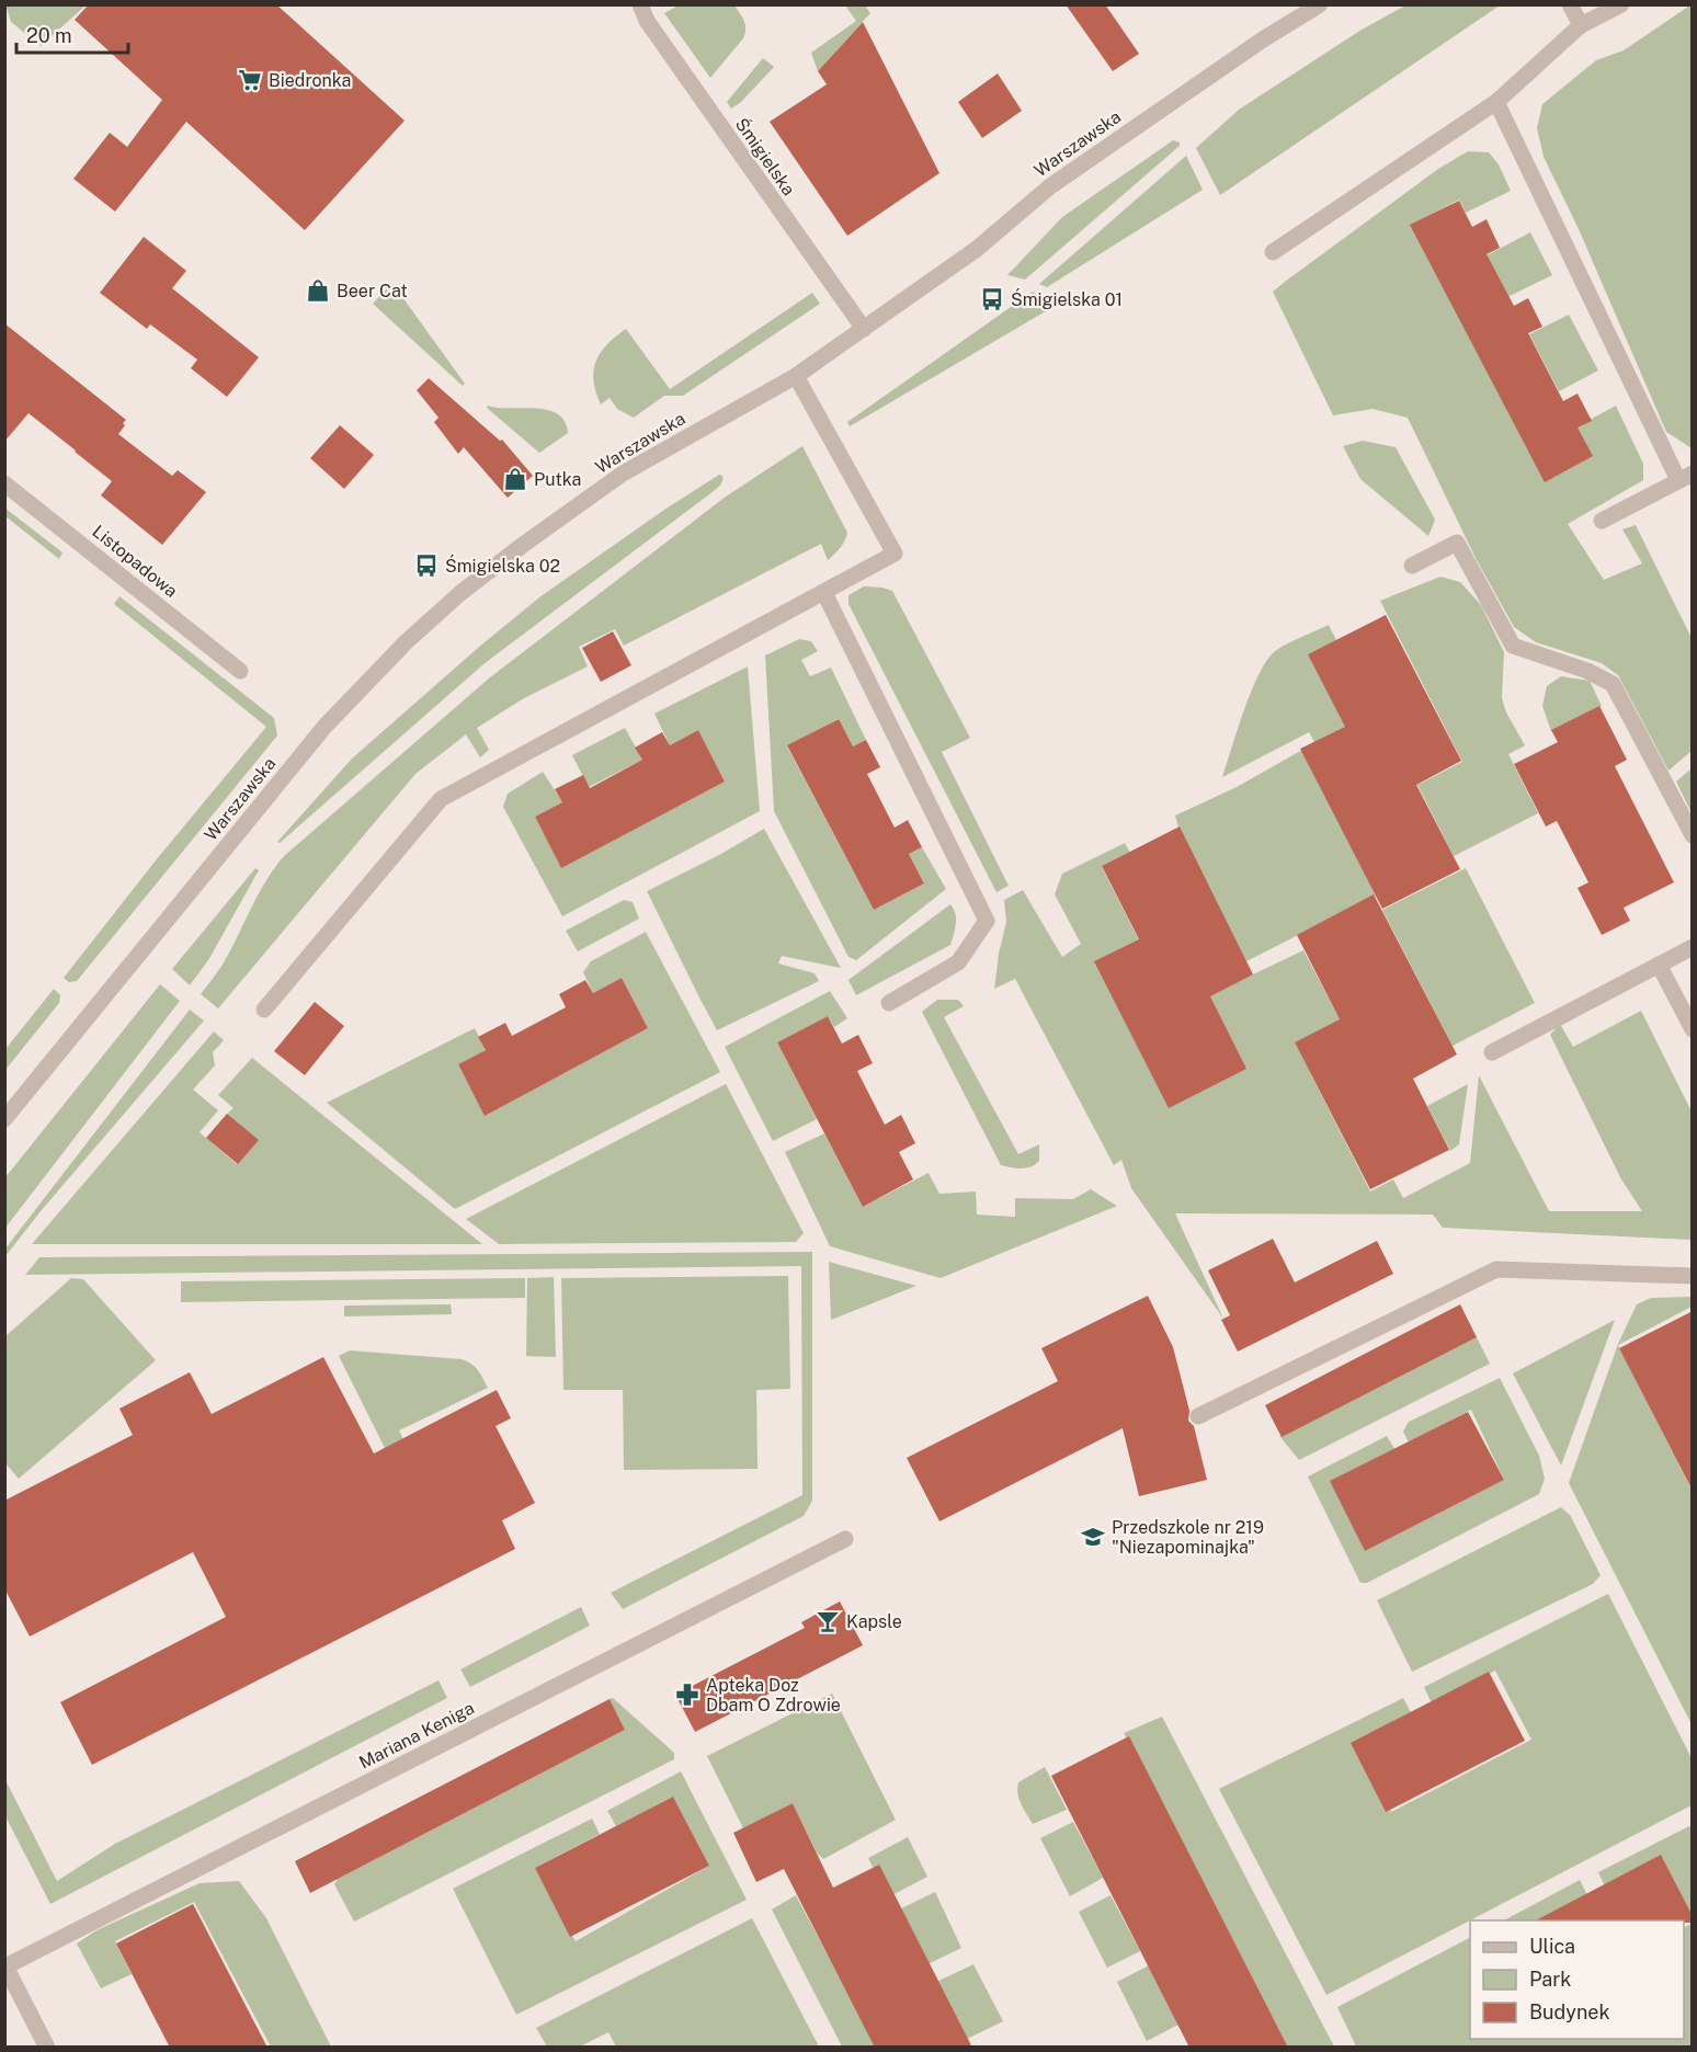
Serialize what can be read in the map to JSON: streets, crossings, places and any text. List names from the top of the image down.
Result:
{
  "streets": {
    "street": [
      "Warszawska",
      "Śmigielska",
      "Listopadowa",
      "Mariana Keniga"
    ]
  },
  "crossings": [
    ["Warszawska", "Śmigielska"]
  ],
  "places": {
    "supermarket": ["Biedronka"],
    "shop": ["Beer Cat", "Putka"],
    "bus stop": ["Śmigielska 01", "Śmigielska 02"],
    "school or university": ["Przedszkole nr 219 \"Niezapominajka\""],
    "bar": ["Kapsle"],
    "pharmacy": ["Apteka Doz Dbam O Zdrowie"]
  },
  "legend": ["Ulica", "Park", "Budynek"],
  "scale_bar": "20 m"
}
